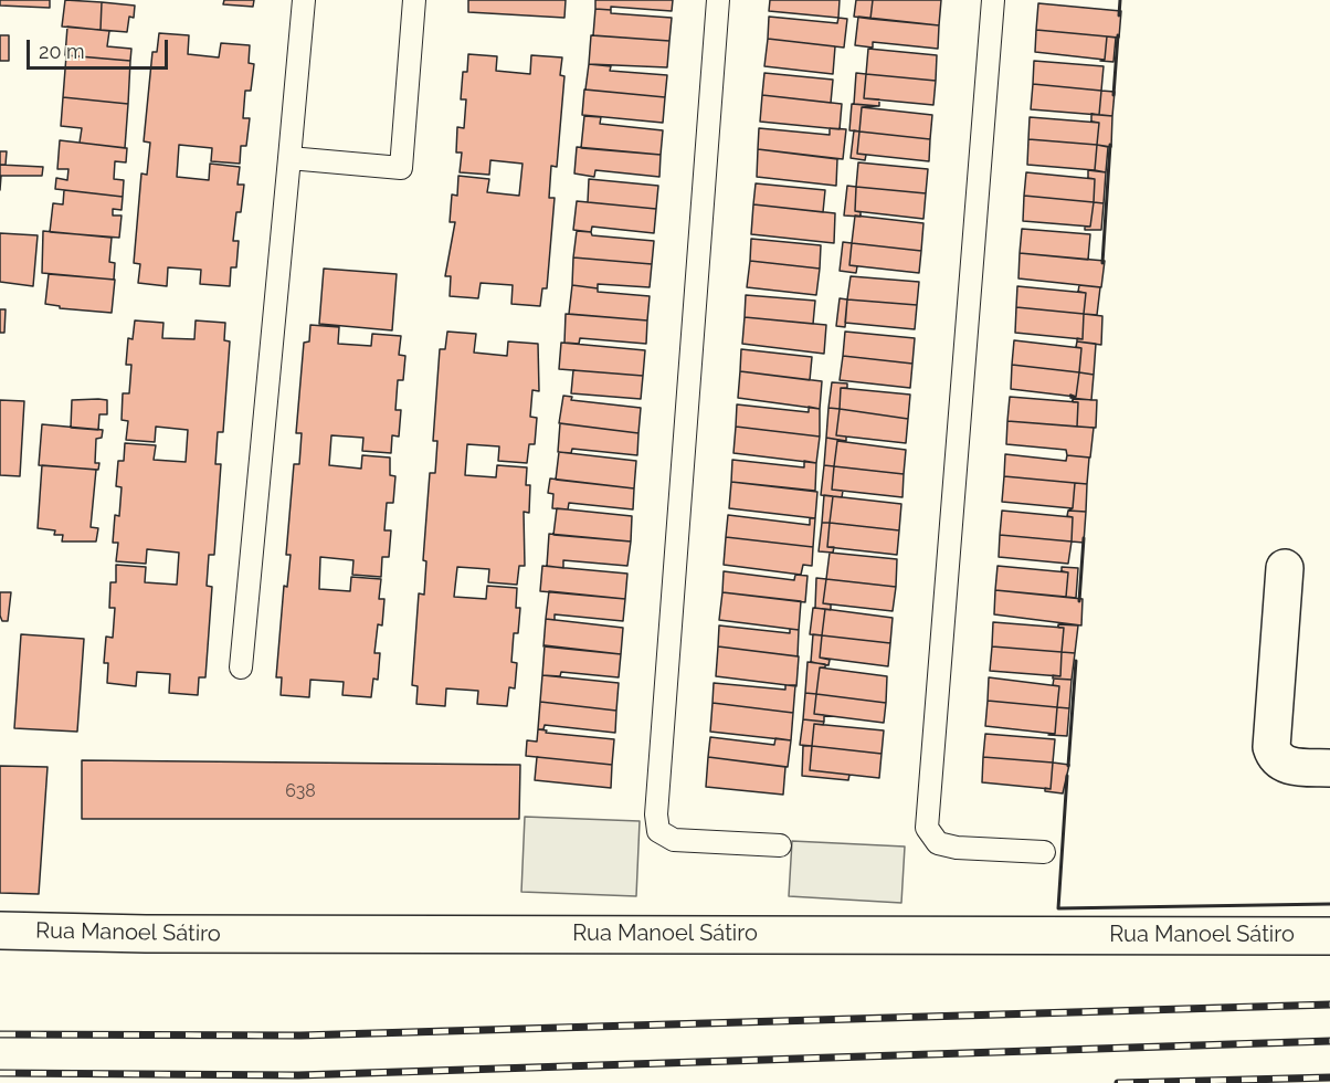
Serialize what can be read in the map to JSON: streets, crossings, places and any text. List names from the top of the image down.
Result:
{
  "streets": {
    "street": ["Rua Manoel Sátiro"]
  },
  "house_numbers": ["638"],
  "scale_bar": "20 m"
}
